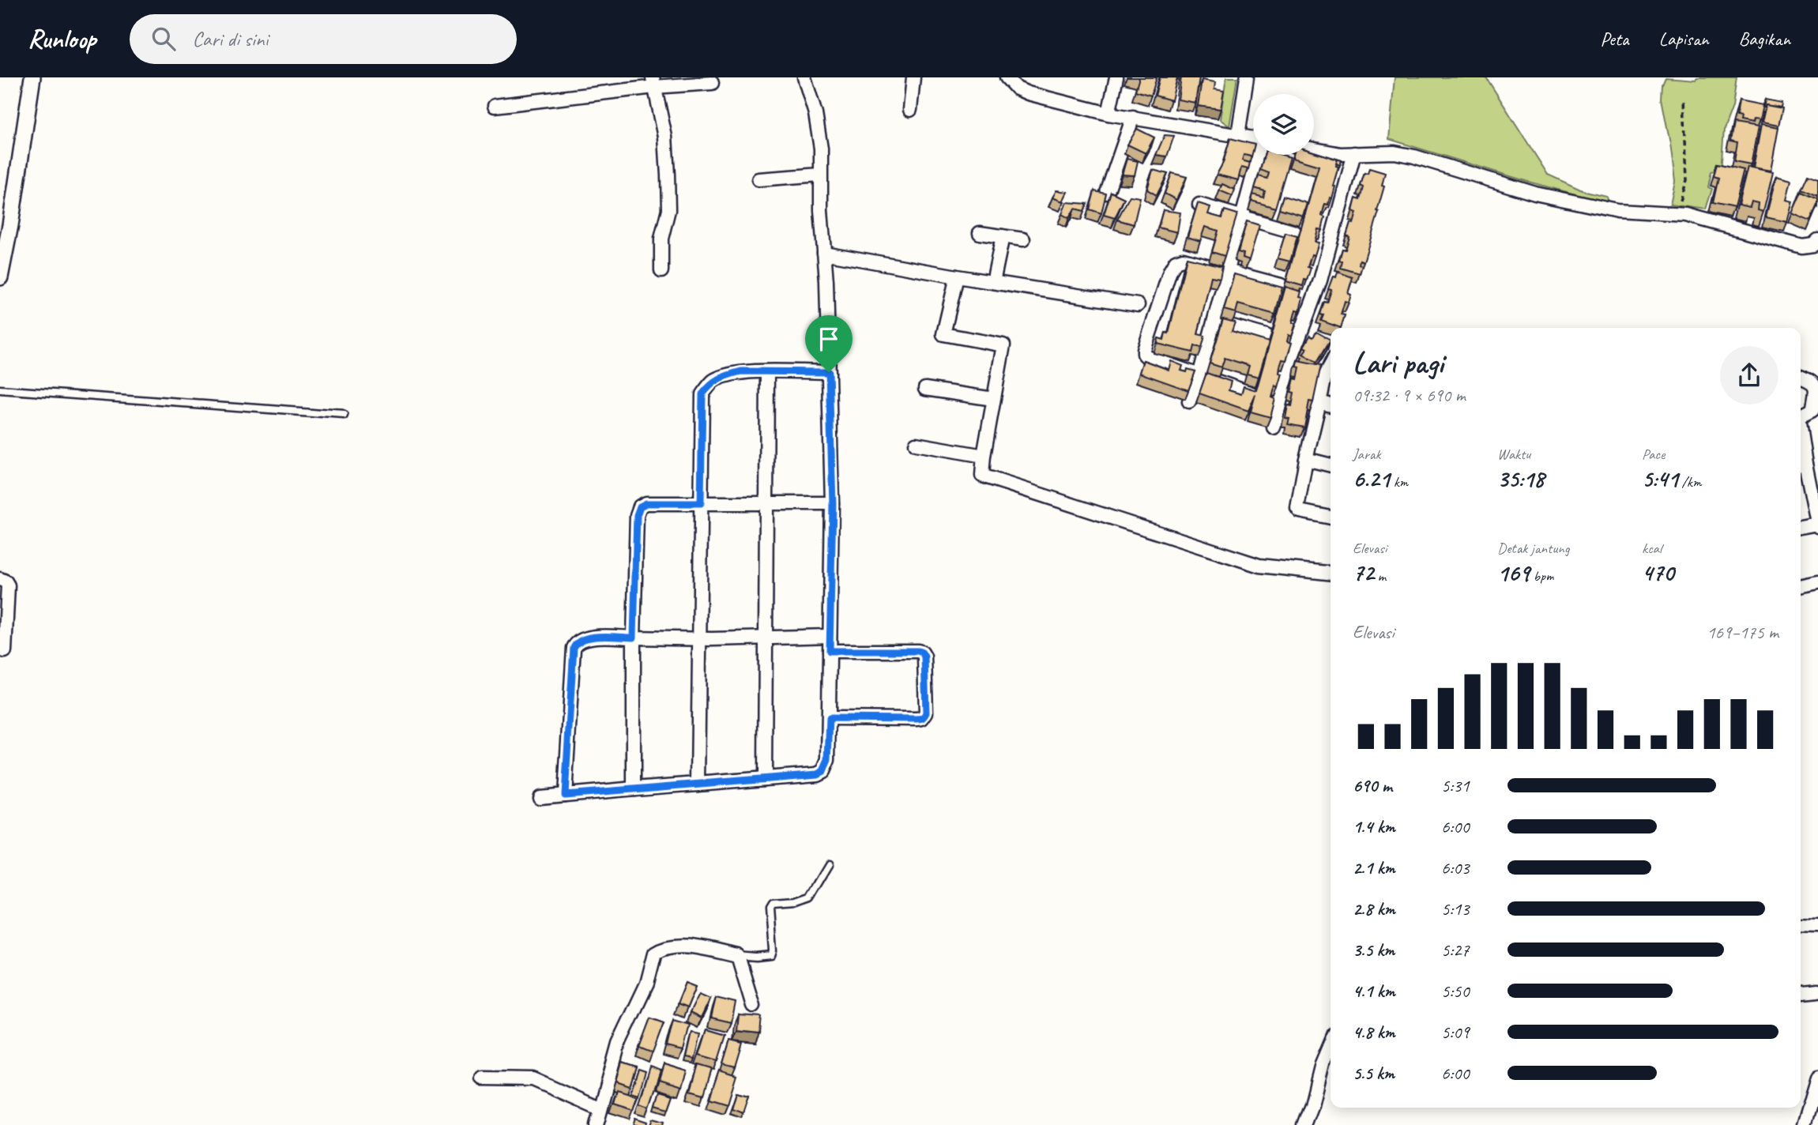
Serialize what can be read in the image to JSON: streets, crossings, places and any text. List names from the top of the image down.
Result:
{
  "page": {
    "header": "Runloop",
    "search": "Cari di sini",
    "nav": ["Peta", "Lapisan", "Bagikan"],
    "heading": ["Lari pagi", "09:32 · 9 × 690 m"],
    "stats": [
      ["Jarak", "6.21 km"],
      ["Waktu", "35:18"],
      ["Pace", "5:41 /km"],
      ["Elevasi", "72 m"],
      ["Detak jantung", "169 bpm"],
      ["kcal", "470"]
    ],
    "chart": ["Elevasi", "169–175 m"],
    "list": [
      {
        "name": "690 m",
        "note": "5:31"
      },
      {
        "name": "1.4 km",
        "note": "6:00"
      },
      {
        "name": "2.1 km",
        "note": "6:03"
      },
      {
        "name": "2.8 km",
        "note": "5:13"
      },
      {
        "name": "3.5 km",
        "note": "5:27"
      },
      {
        "name": "4.1 km",
        "note": "5:50"
      },
      {
        "name": "4.8 km",
        "note": "5:09"
      },
      {
        "name": "5.5 km",
        "note": "6:00"
      }
    ]
  }
}
